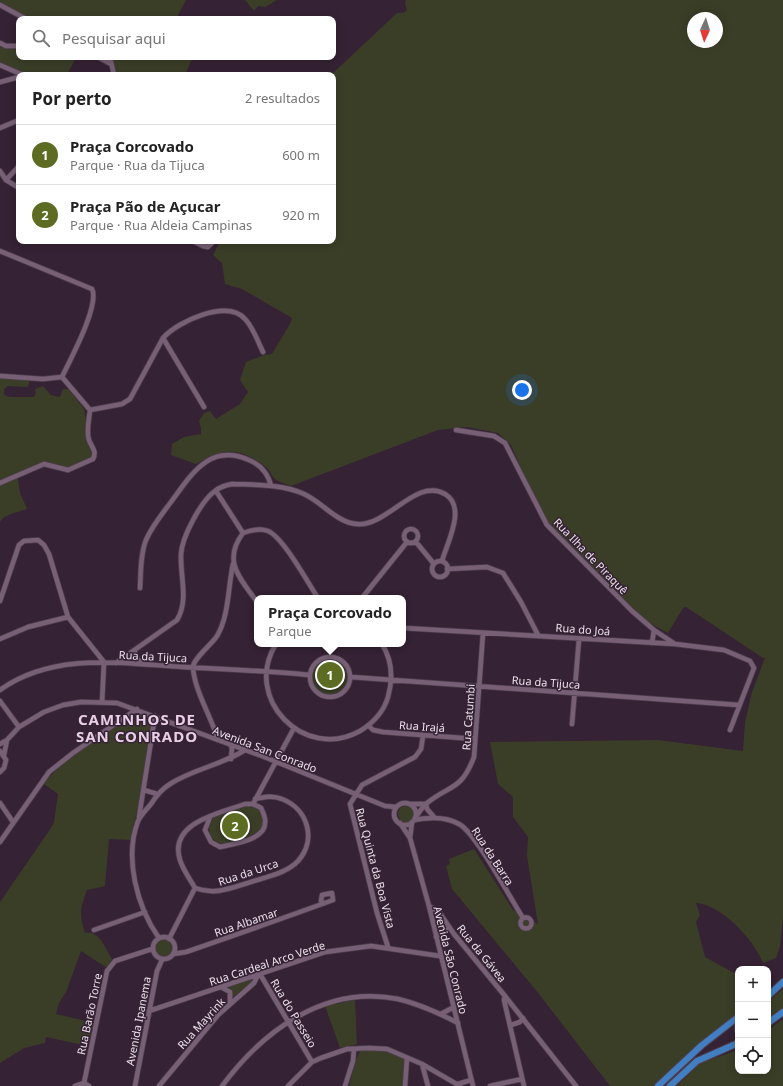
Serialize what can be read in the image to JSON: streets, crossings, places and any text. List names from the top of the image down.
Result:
{
  "streets": {
    "street": [
      "Rua Ilha de Piraquê",
      "Rua do Joá",
      "Rua da Tijuca",
      "Rua Catumbi",
      "Rua Irajá",
      "Avenida San Conrado",
      "Rua da Barra",
      "Rua Quinta da Boa Vista",
      "Rua da Urca",
      "Rua Albamar",
      "Rua da Gávea",
      "Avenida São Conrado",
      "Rua Cardeal Arco Verde",
      "Rua do Passeio",
      "Rua Barão Torre",
      "Avenida Ipanema",
      "Rua Mayrink"
    ]
  },
  "crossings": [
    ["Rua Ilha de Piraquê", "Rua do Joá"],
    ["Rua do Joá", "Rua da Tijuca"],
    ["Rua do Joá", "Rua Catumbi"],
    ["Rua da Tijuca", "Rua Catumbi"],
    ["Rua Catumbi", "Rua Irajá"],
    ["Rua Catumbi", "Avenida San Conrado"],
    ["Rua Catumbi", "Rua da Barra"],
    ["Rua Catumbi", "Avenida São Conrado"],
    ["Avenida San Conrado", "Rua da Barra"],
    ["Avenida San Conrado", "Rua Quinta da Boa Vista"],
    ["Avenida San Conrado", "Avenida São Conrado"],
    ["Rua da Barra", "Avenida São Conrado"],
    ["Rua Quinta da Boa Vista", "Rua Cardeal Arco Verde"],
    ["Rua Albamar", "Rua Barão Torre"],
    ["Rua Albamar", "Avenida Ipanema"],
    ["Rua da Gávea", "Avenida São Conrado"],
    ["Avenida São Conrado", "Rua Cardeal Arco Verde"],
    ["Rua Cardeal Arco Verde", "Rua do Passeio"],
    ["Rua Cardeal Arco Verde", "Avenida Ipanema"],
    ["Rua Cardeal Arco Verde", "Rua Mayrink"],
    ["Rua do Passeio", "Rua Mayrink"],
    ["Rua Barão Torre", "Avenida Ipanema"]
  ],
  "districts": ["CAMINHOS DE SAN CONRADO"],
  "north": "bottom",
  "page": {
    "search": "Pesquisar aqui",
    "heading": ["Por perto", "2 resultados"],
    "list": [
      {
        "mark": "1",
        "name": "Praça Corcovado",
        "note": "Parque · Rua da Tijuca",
        "value": "600 m"
      },
      {
        "mark": "2",
        "name": "Praça Pão de Açucar",
        "note": "Parque · Rua Aldeia Campinas",
        "value": "920 m"
      }
    ],
    "popup": ["Praça Corcovado", "Parque"],
    "pins": ["1", "2"],
    "map_buttons": ["+", "−"]
  }
}
